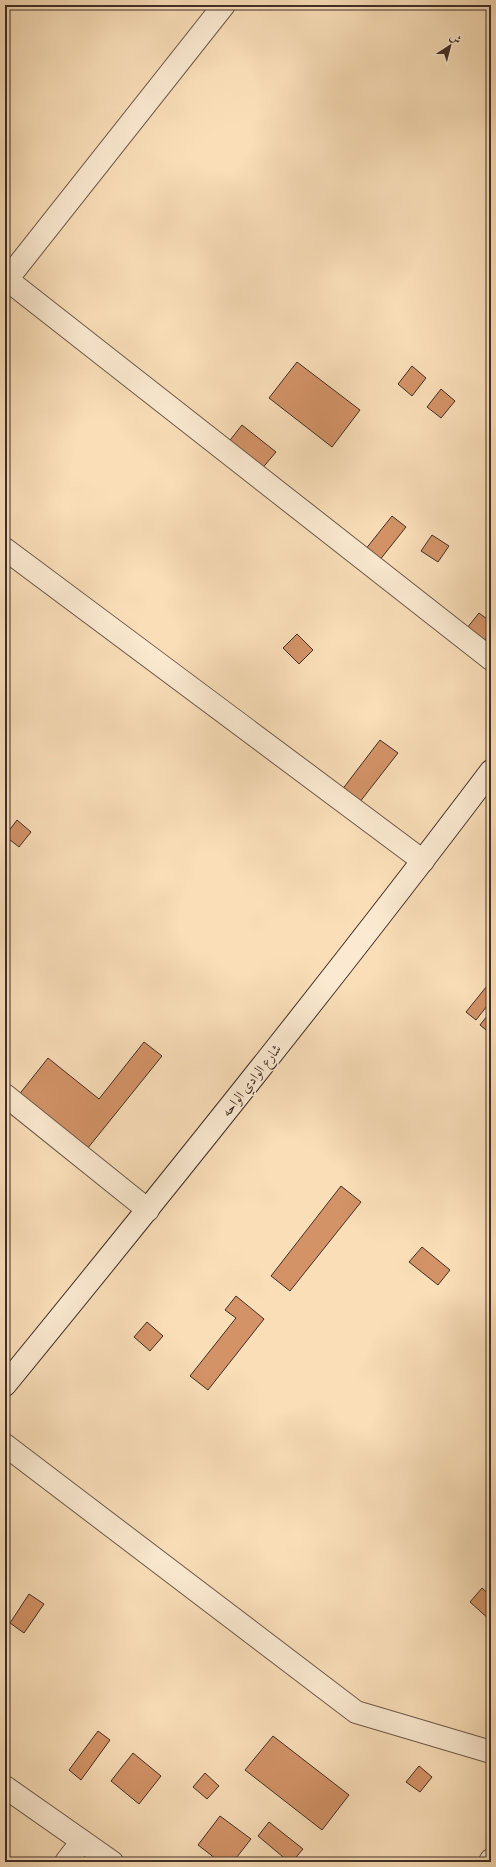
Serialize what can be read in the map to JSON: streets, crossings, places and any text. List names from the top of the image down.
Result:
{
  "streets": {
    "street": ["شارع الوادي الواحه"]
  },
  "north": "top right"
}
